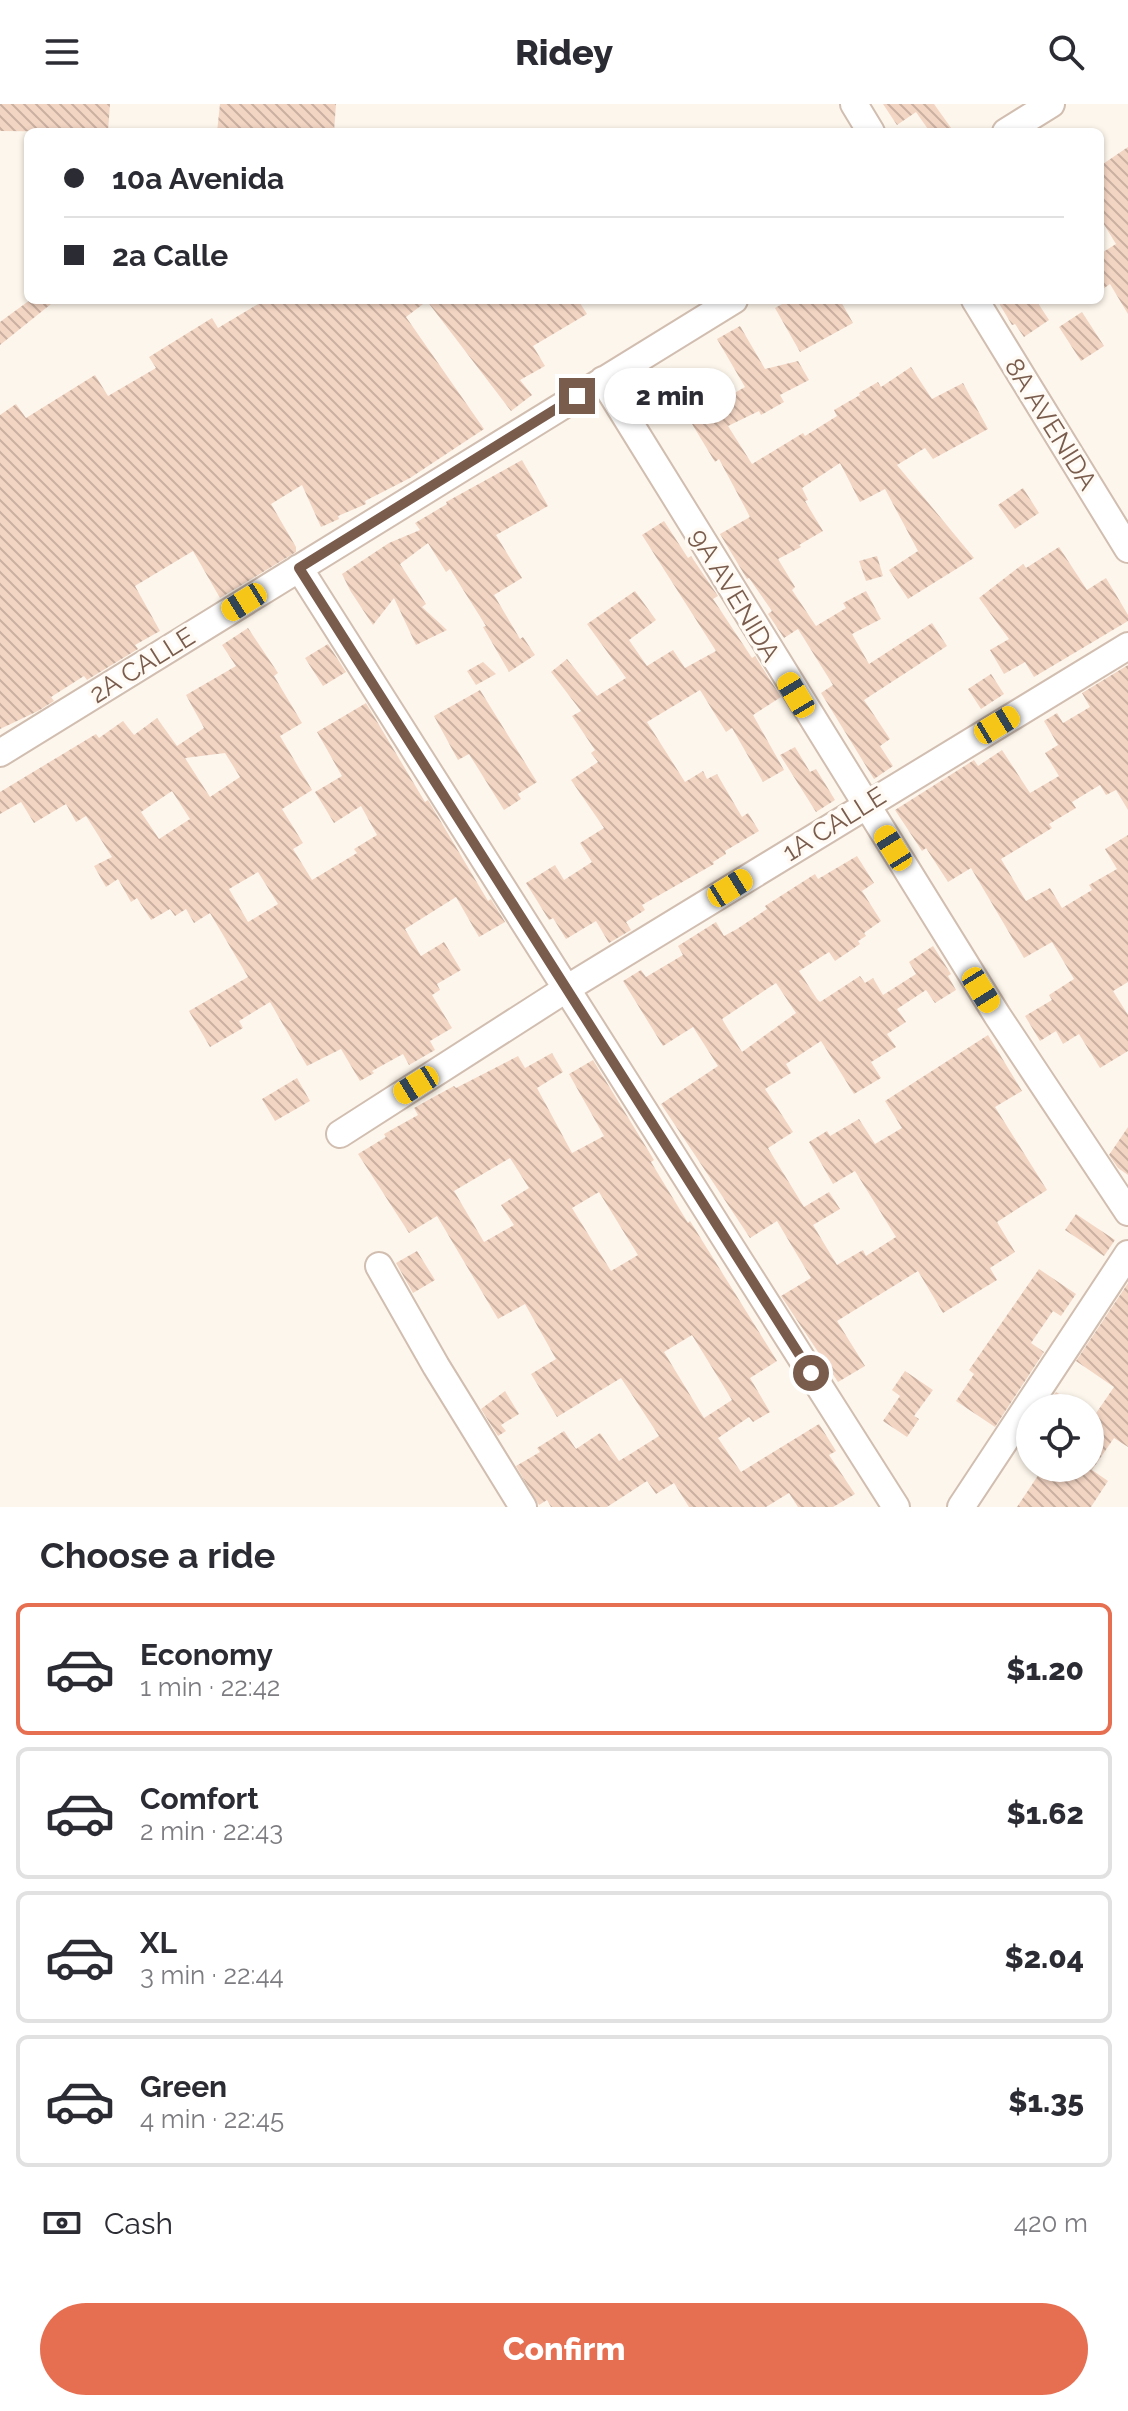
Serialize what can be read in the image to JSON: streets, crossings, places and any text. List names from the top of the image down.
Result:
{
  "streets": {
    "street": [
      "8A AVENIDA",
      "9A AVENIDA",
      "2A CALLE",
      "1A CALLE"
    ]
  },
  "crossings": [
    ["9A AVENIDA", "2A CALLE"],
    ["9A AVENIDA", "1A CALLE"]
  ],
  "page": {
    "header": "Ridey",
    "banner": ["10a Avenida", "2a Calle"],
    "bubble": "2 min",
    "heading": "Choose a ride",
    "list": [
      {
        "name": "Economy",
        "note": "1 min · 22:42",
        "value": "$1.20"
      },
      {
        "name": "Comfort",
        "note": "2 min · 22:43",
        "value": "$1.62"
      },
      {
        "name": "XL",
        "note": "3 min · 22:44",
        "value": "$2.04"
      },
      {
        "name": "Green",
        "note": "4 min · 22:45",
        "value": "$1.35"
      }
    ],
    "pay": ["Cash", "420 m"],
    "buttons": "Confirm"
  }
}
